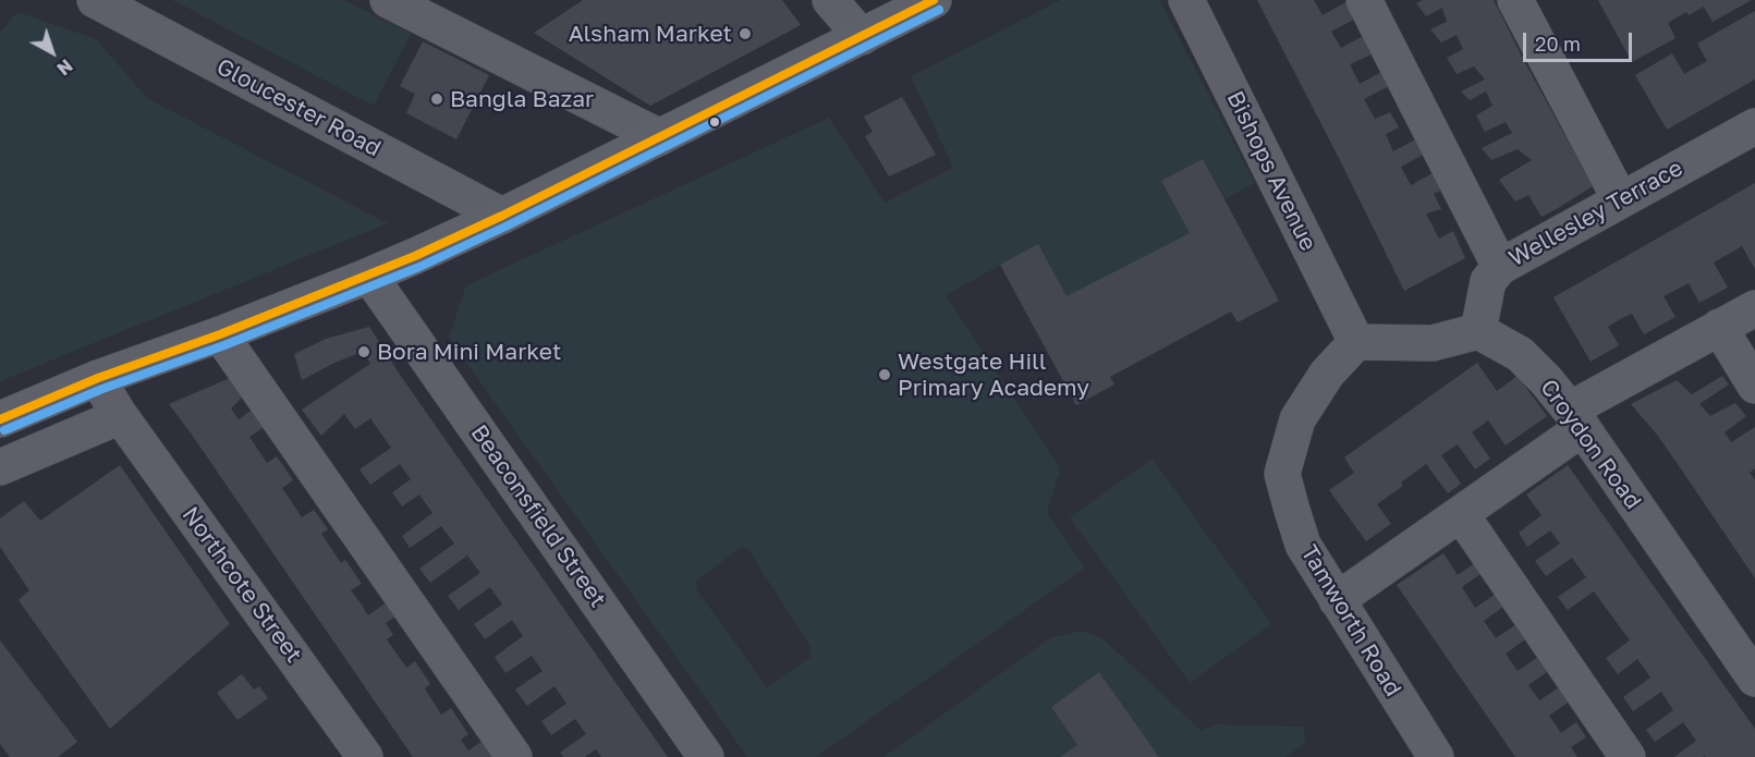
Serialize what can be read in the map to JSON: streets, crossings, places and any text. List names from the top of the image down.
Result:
{
  "streets": {
    "street": [
      "Gloucester Road",
      "Bishops Avenue",
      "Wellesley Terrace",
      "Croydon Road",
      "Beaconsfield Street",
      "Northcote Street",
      "Tamworth Road"
    ]
  },
  "crossings": [
    ["Bishops Avenue", "Tamworth Road"],
    ["Wellesley Terrace", "Croydon Road"]
  ],
  "places": [
    "Alsham Market",
    "Bangla Bazar",
    "Bora Mini Market",
    "Westgate Hill Primary Academy"
  ],
  "scale_bar": "20 m",
  "north": "bottom right"
}
